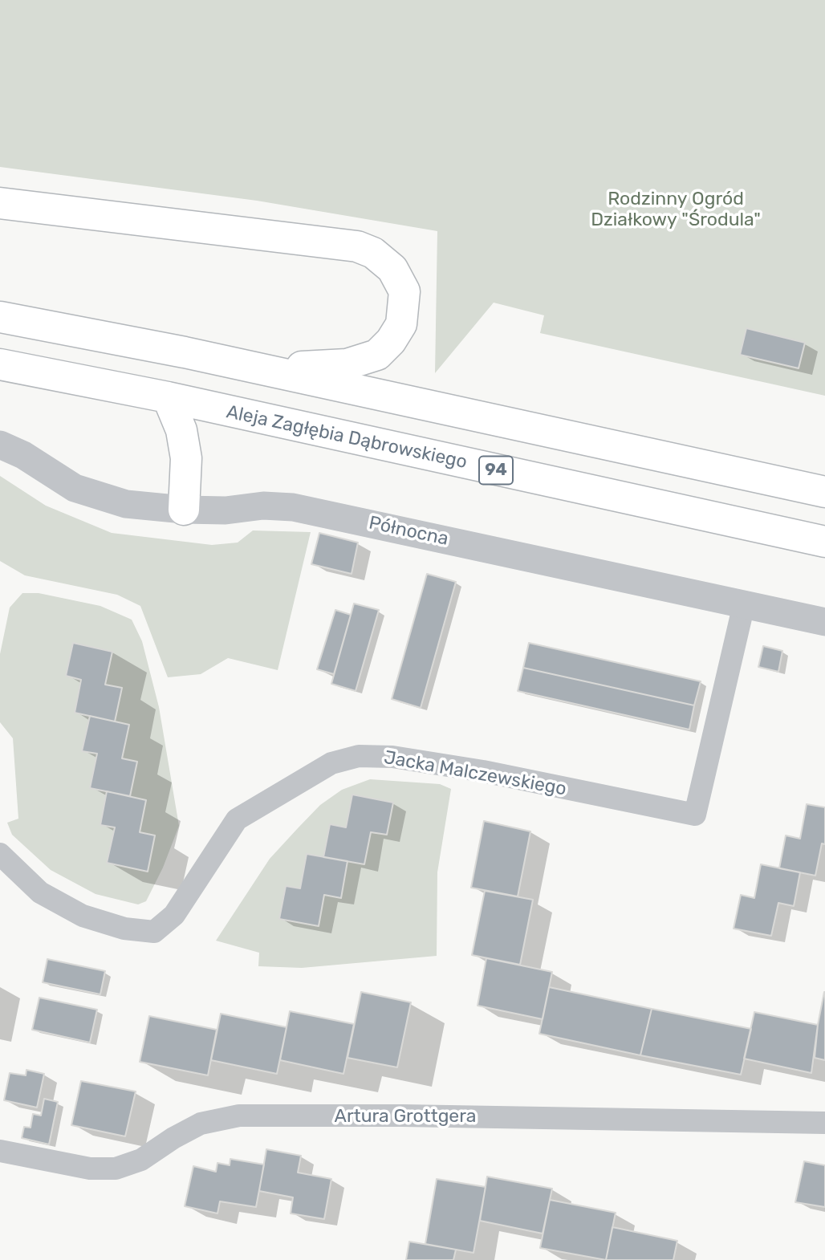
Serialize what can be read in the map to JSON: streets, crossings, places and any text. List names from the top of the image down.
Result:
{
  "streets": {
    "main road": ["Aleja Zagłębia Dąbrowskiego", "94"],
    "street": ["Północna", "Jacka Malczewskiego", "Artura Grottgera"]
  },
  "crossings": [
    ["Północna", "Jacka Malczewskiego"]
  ],
  "parks": ["Rodzinny Ogród Działkowy \"Środula\""]
}
